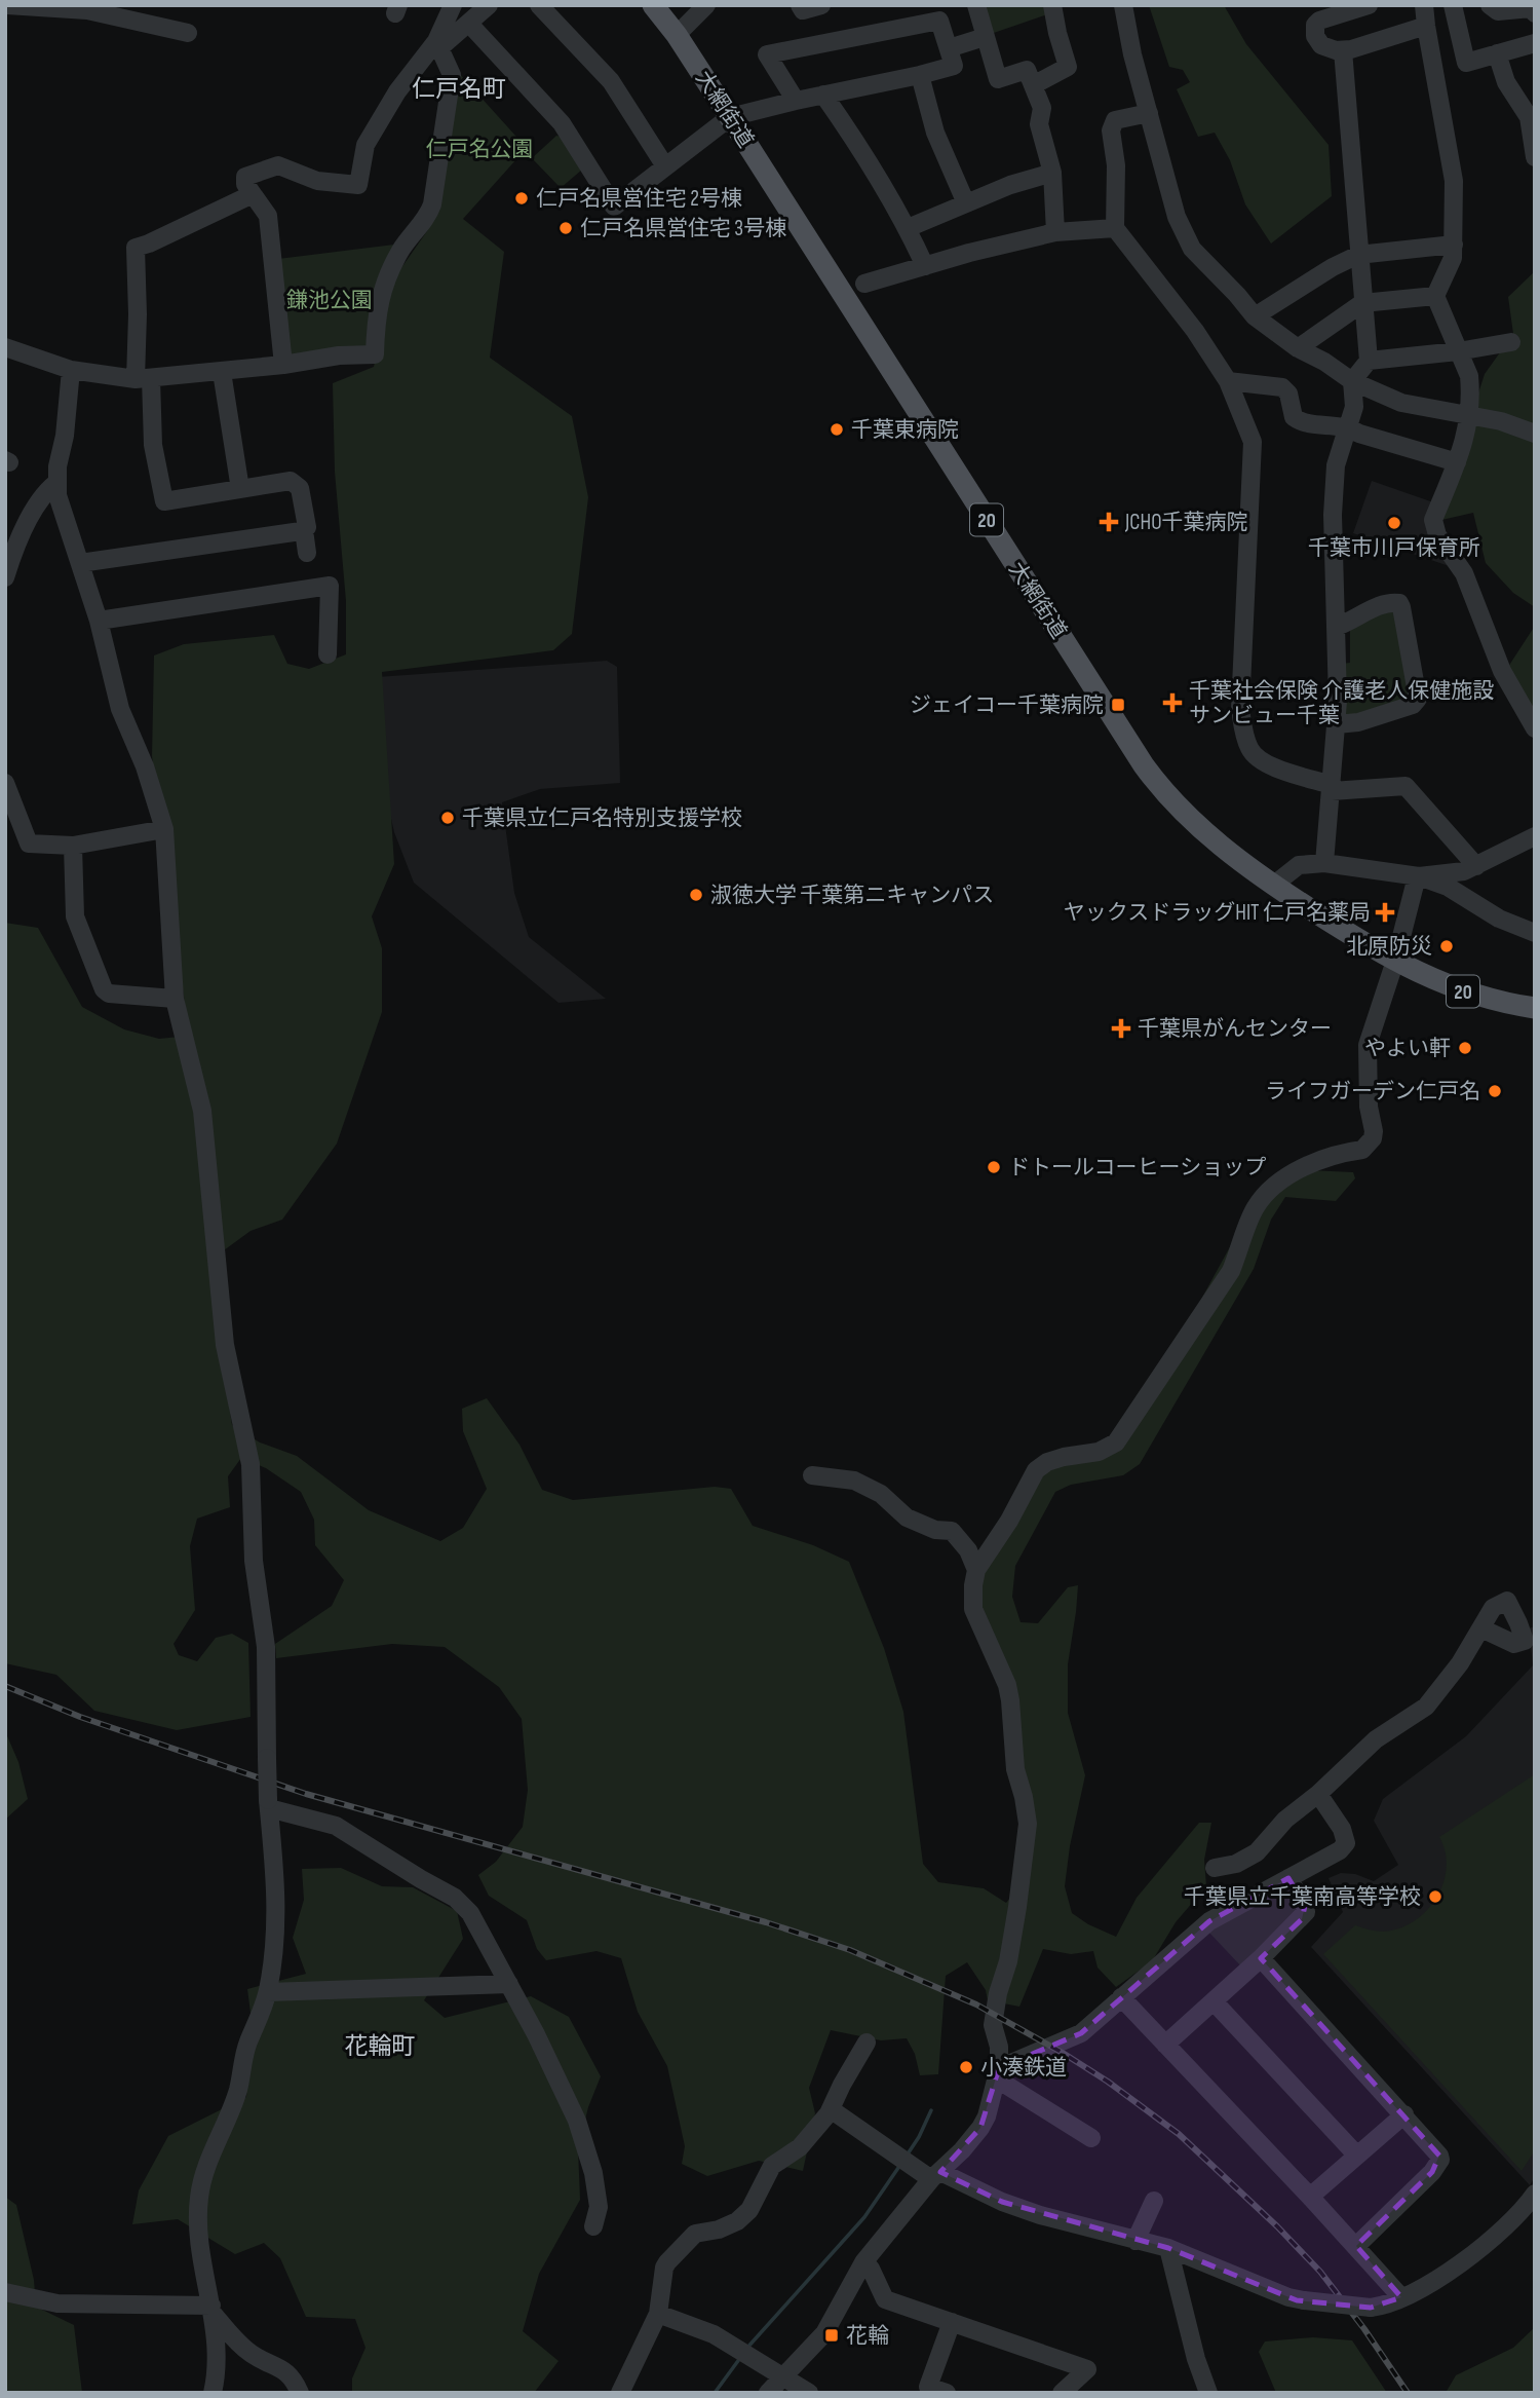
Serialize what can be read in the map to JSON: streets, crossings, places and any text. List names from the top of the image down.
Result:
{
  "streets": {
    "main road": ["大網街道", "20"]
  },
  "districts": ["仁戸名町", "花輪町"],
  "parks": ["仁戸名公園", "鎌池公園"],
  "places": {
    "other": [
      "仁戸名県営住宅 2号棟",
      "仁戸名県営住宅 3号棟",
      "千葉東病院",
      "千葉市川戸保育所",
      "千葉県立仁戸名特別支援学校",
      "淑徳大学 千葉第ニキャンパス",
      "北原防災",
      "やよい軒",
      "ライフガーデン仁戸名",
      "ドトールコーヒーショップ",
      "千葉県立千葉南高等学校",
      "小湊鉄道"
    ],
    "health": [
      "JCHO千葉病院",
      "千葉社会保険 介護老人保健施設 サンビュー千葉",
      "ヤックスドラッグHIT 仁戸名薬局",
      "千葉県がんセンター"
    ],
    "transit": ["ジェイコー千葉病院", "花輪"]
  }
}
